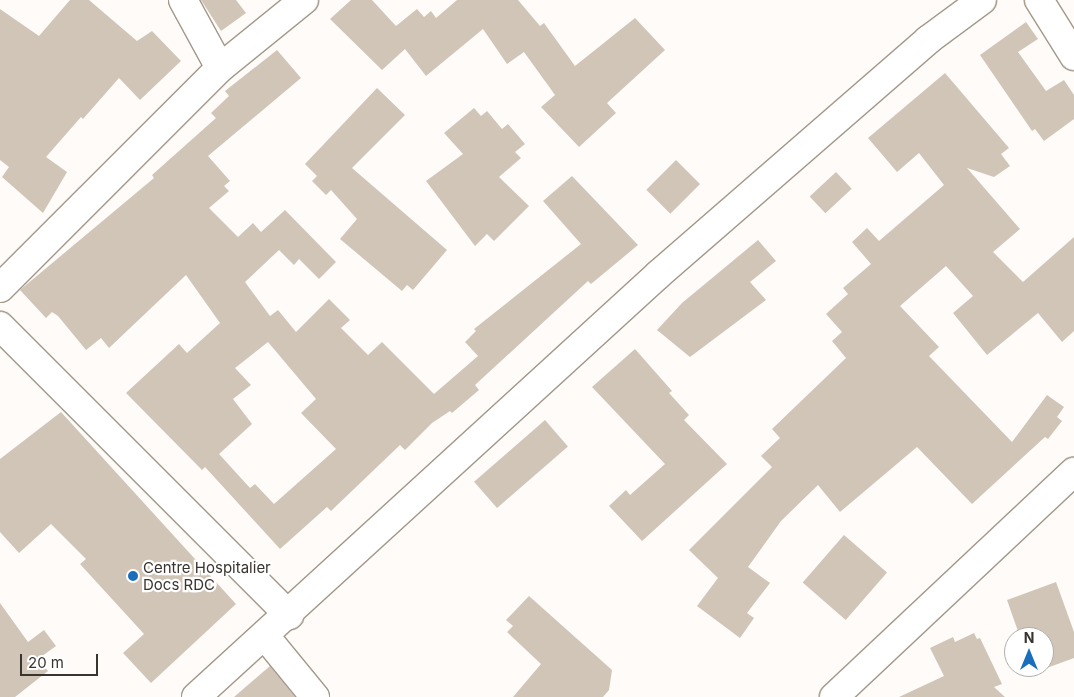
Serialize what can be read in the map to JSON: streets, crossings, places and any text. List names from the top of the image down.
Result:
{
  "places": ["Centre Hospitalier Docs RDC"],
  "scale_bar": "20 m",
  "north": "top"
}
